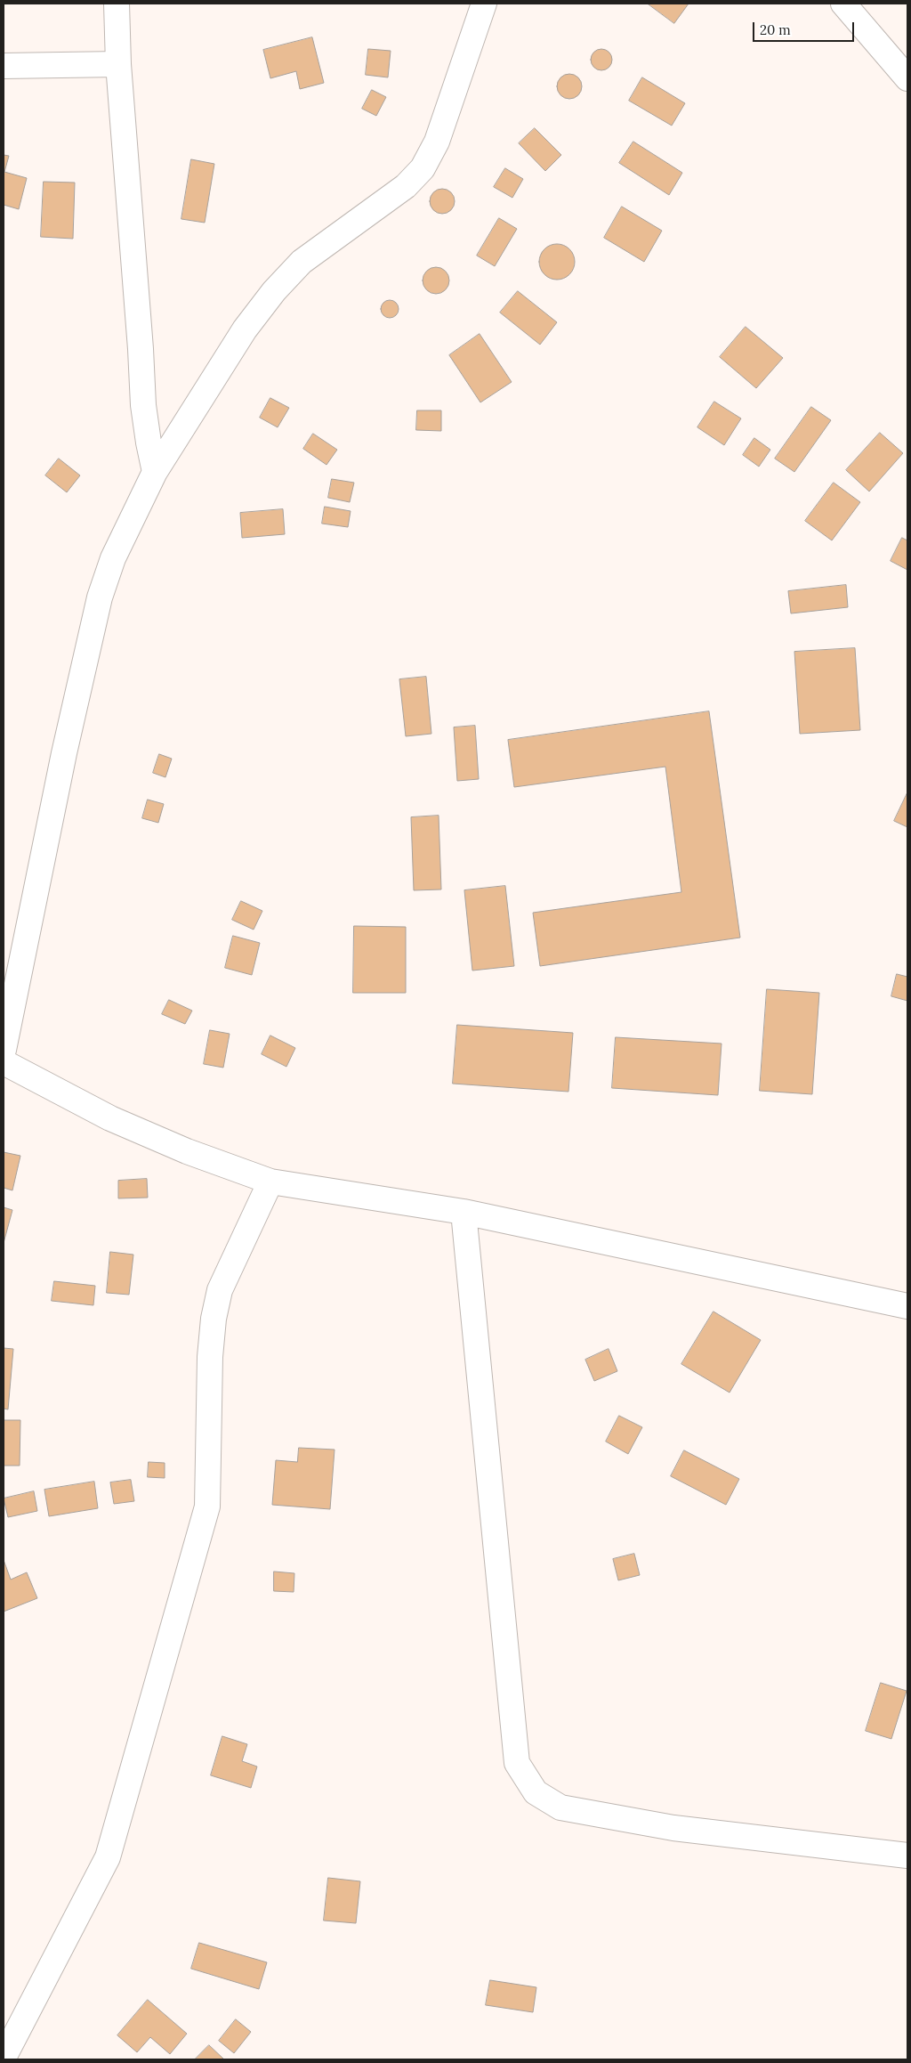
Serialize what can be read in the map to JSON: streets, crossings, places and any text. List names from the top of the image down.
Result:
{
  "scale_bar": "20 m"
}
